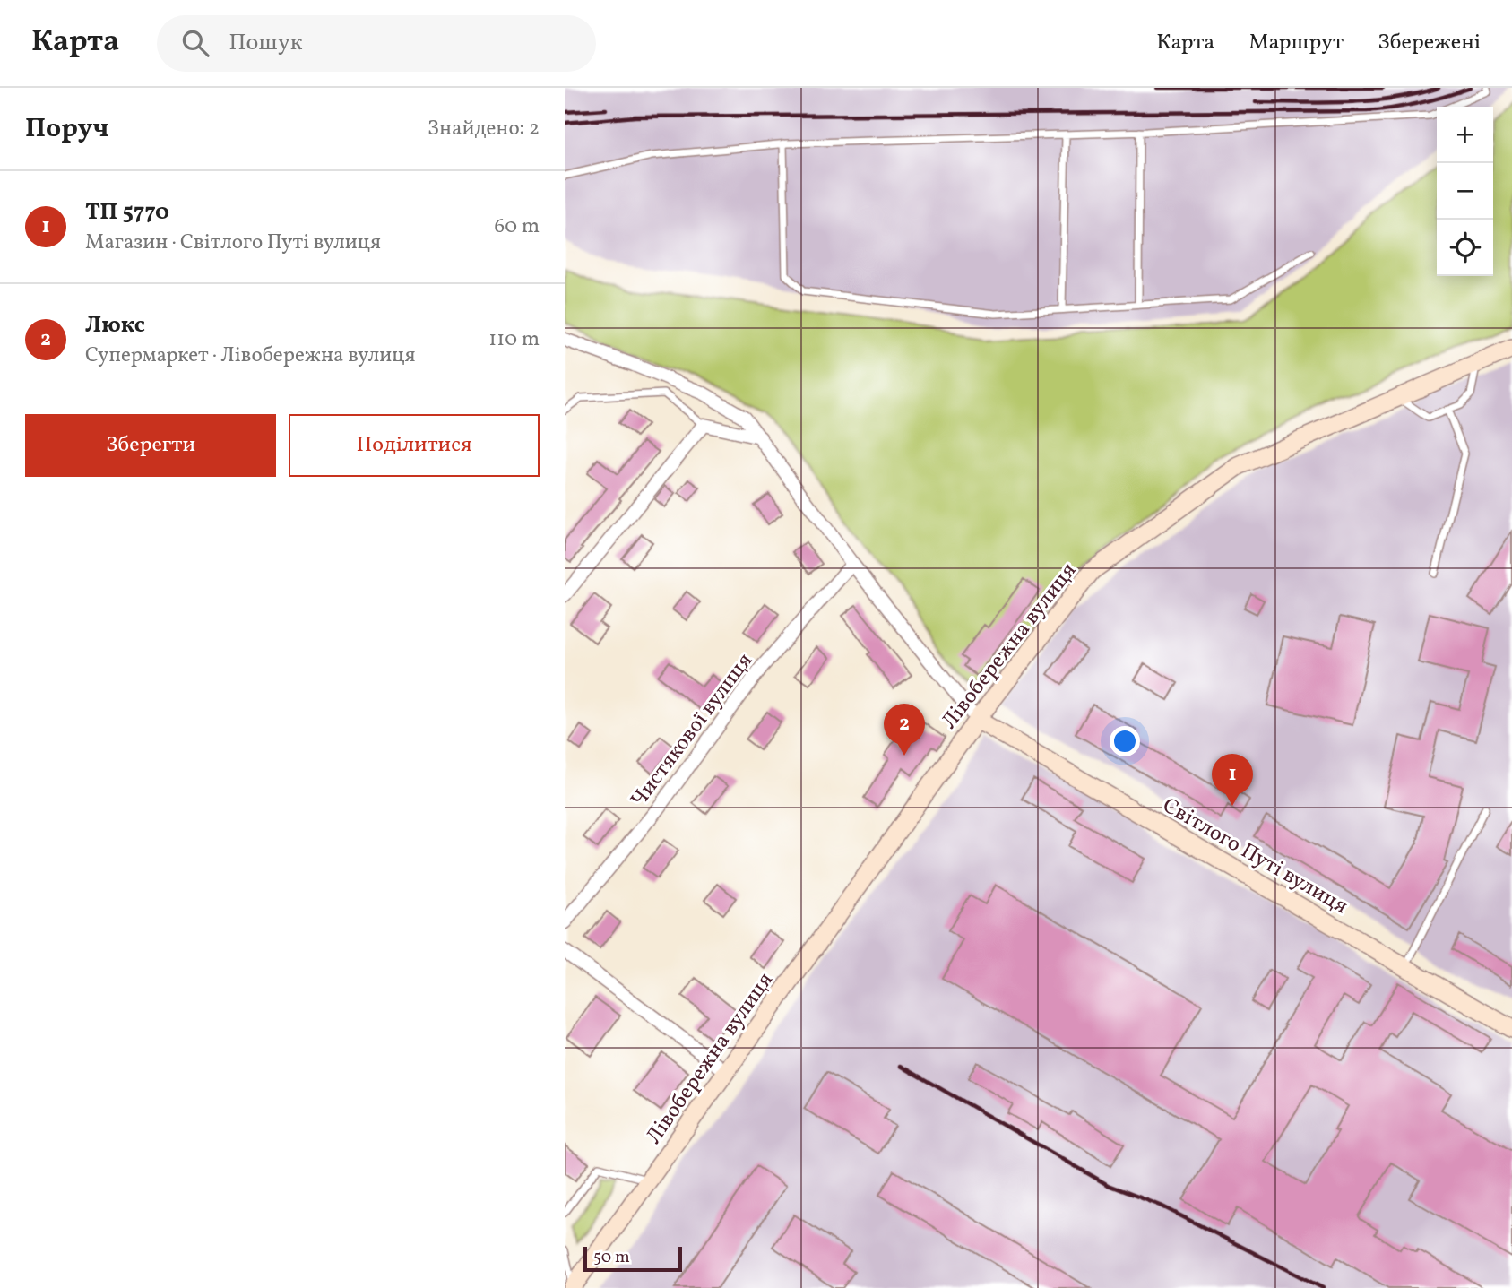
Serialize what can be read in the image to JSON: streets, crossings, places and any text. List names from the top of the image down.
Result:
{
  "streets": {
    "main road": ["Лівобережна вулиця", "Світлого Путі вулиця"],
    "street": ["Чистякової вулиця"]
  },
  "crossings": [
    ["Лівобережна вулиця", "Світлого Путі вулиця"]
  ],
  "scale_bar": "50 m",
  "page": {
    "header": "Карта",
    "search": "Пошук",
    "nav": ["Карта", "Маршрут", "Збережені"],
    "heading": ["Поруч", "Знайдено: 2"],
    "map_buttons": ["+", "−"],
    "list": [
      {
        "mark": "1",
        "name": "ТП 5770",
        "note": "Магазин · Світлого Путі вулиця",
        "value": "60 m"
      },
      {
        "mark": "2",
        "name": "Люкс",
        "note": "Супермаркет · Лівобережна вулиця",
        "value": "110 m"
      }
    ],
    "buttons": ["Зберегти", "Поділитися"],
    "pins": ["2", "1"],
    "scale": "50 m"
  }
}
